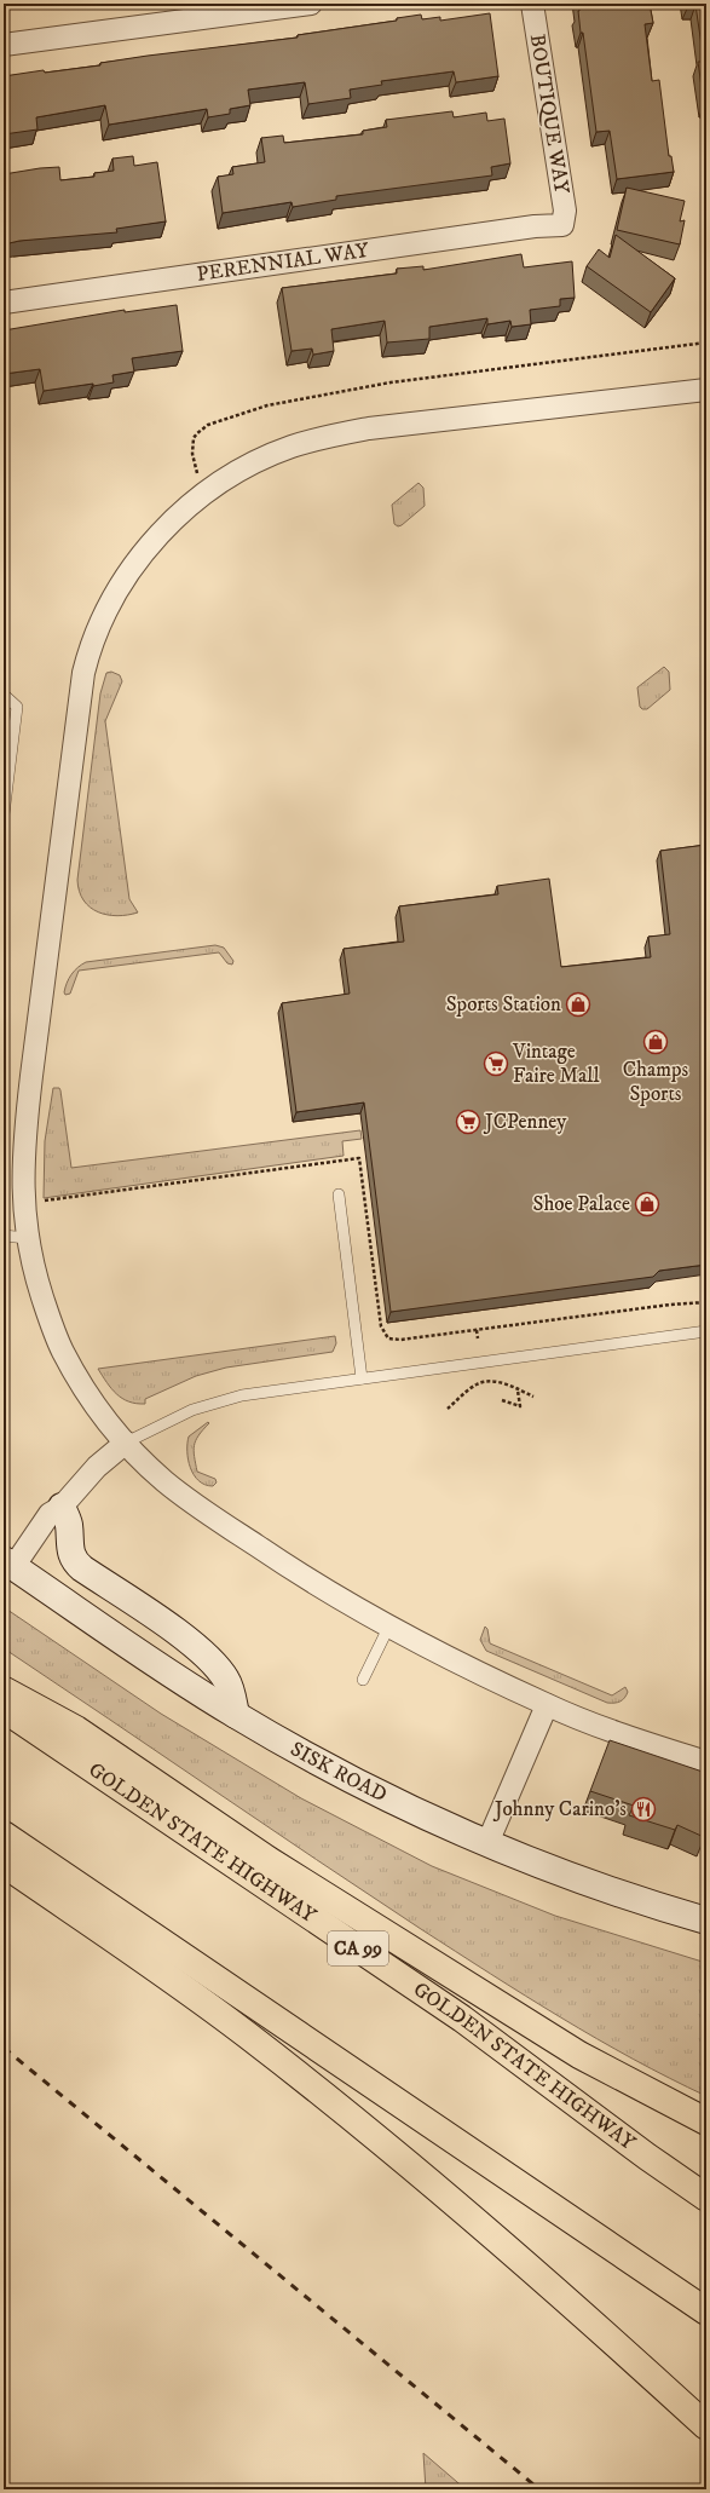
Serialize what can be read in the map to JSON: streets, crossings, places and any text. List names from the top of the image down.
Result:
{
  "streets": {
    "highway": ["GOLDEN STATE HIGHWAY", "CA 99"],
    "main road": ["SISK ROAD"],
    "street": ["BOUTIQUE WAY", "PERENNIAL WAY"]
  },
  "crossings": [
    ["BOUTIQUE WAY", "PERENNIAL WAY"]
  ],
  "places": {
    "shop": ["Sports Station", "Champs Sports", "Shoe Palace"],
    "supermarket": ["Vintage Faire Mall", "JCPenney"],
    "restaurant": ["Johnny Carino's"]
  }
}
